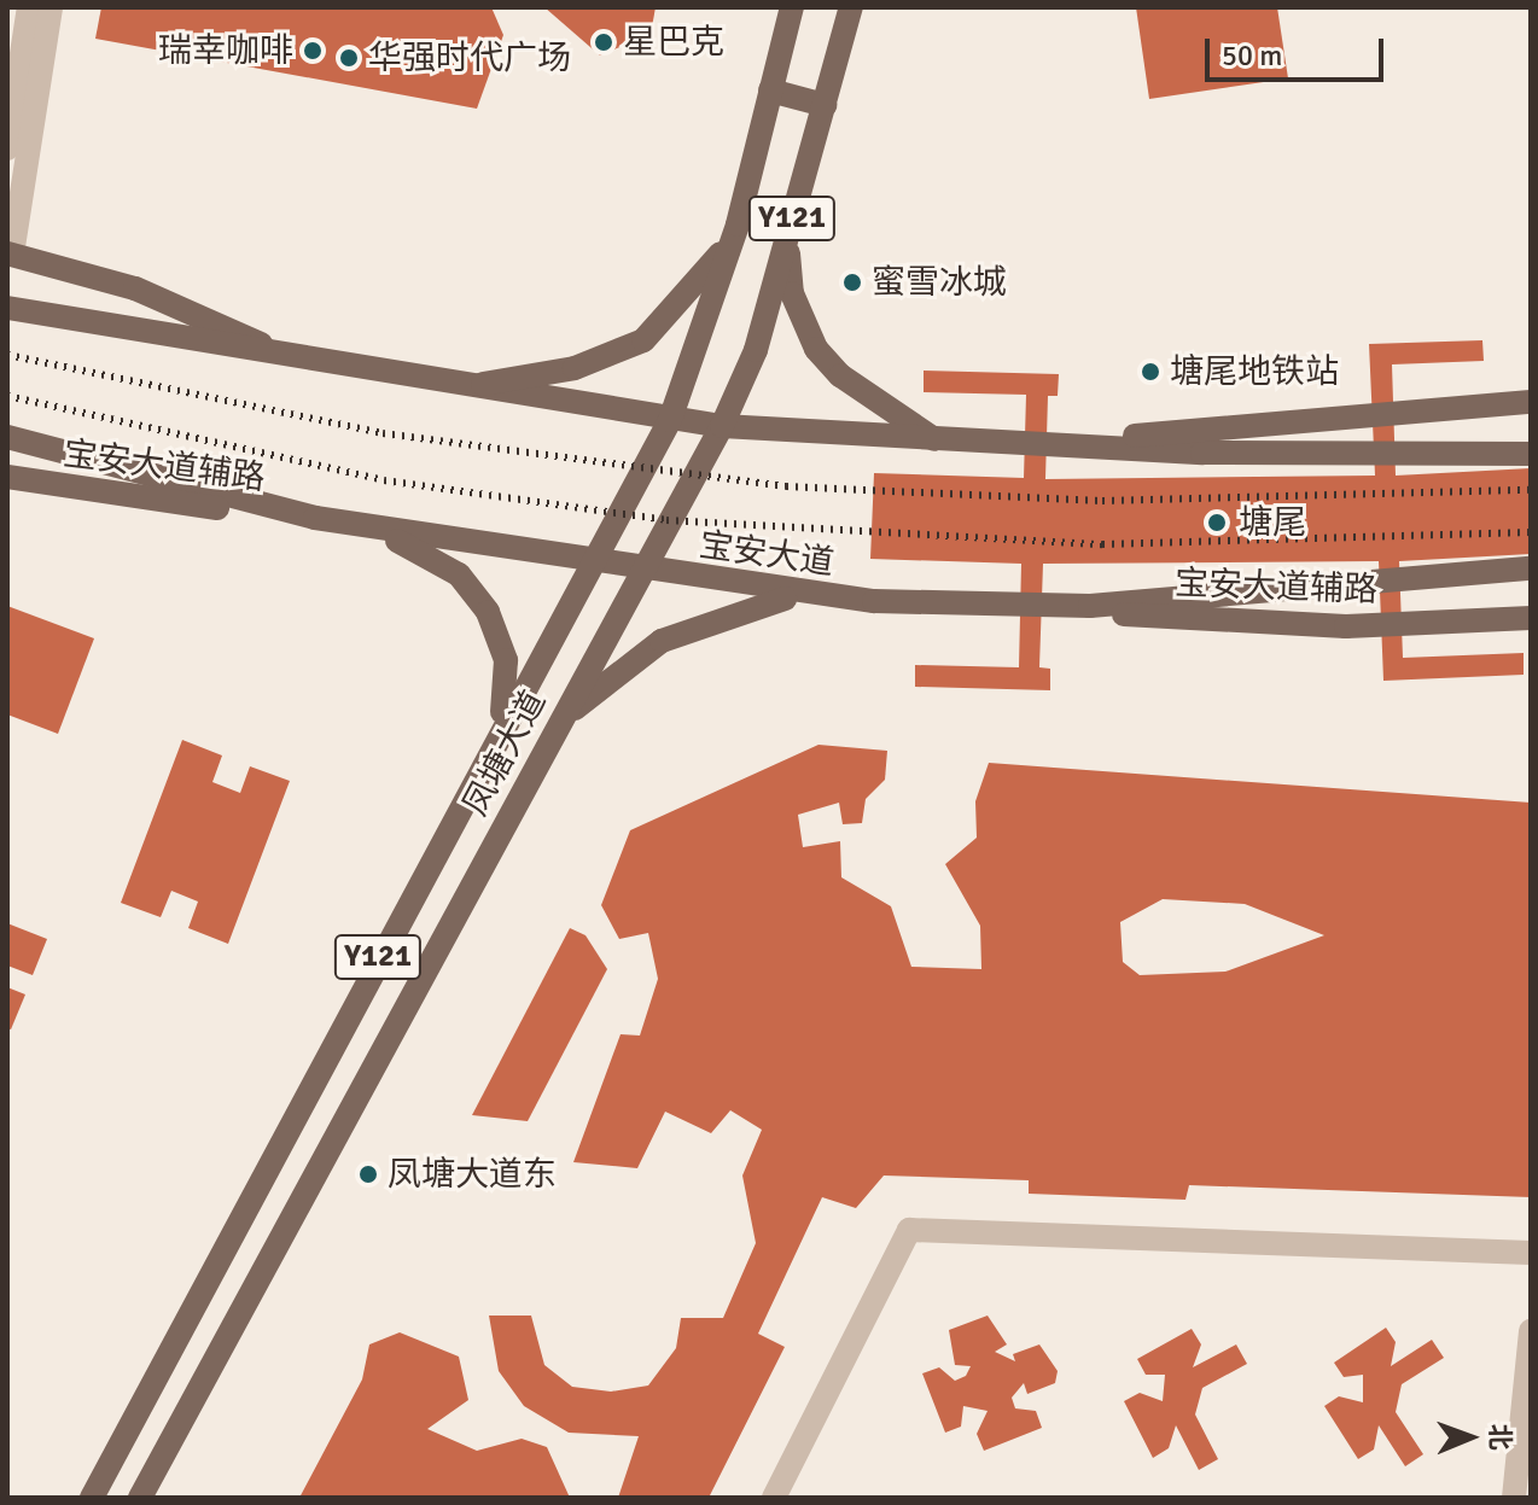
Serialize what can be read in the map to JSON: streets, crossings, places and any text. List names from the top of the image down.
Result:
{
  "streets": {
    "main road": [
      "Y121",
      "宝安大道辅路",
      "宝安大道",
      "凤塘大道"
    ]
  },
  "crossings": [
    ["宝安大道辅路", "宝安大道"],
    ["宝安大道", "凤塘大道"]
  ],
  "places": [
    "星巴克",
    "瑞幸咖啡",
    "华强时代广场",
    "蜜雪冰城",
    "塘尾地铁站",
    "塘尾",
    "凤塘大道东"
  ],
  "scale_bar": "50 m",
  "north": "right"
}
